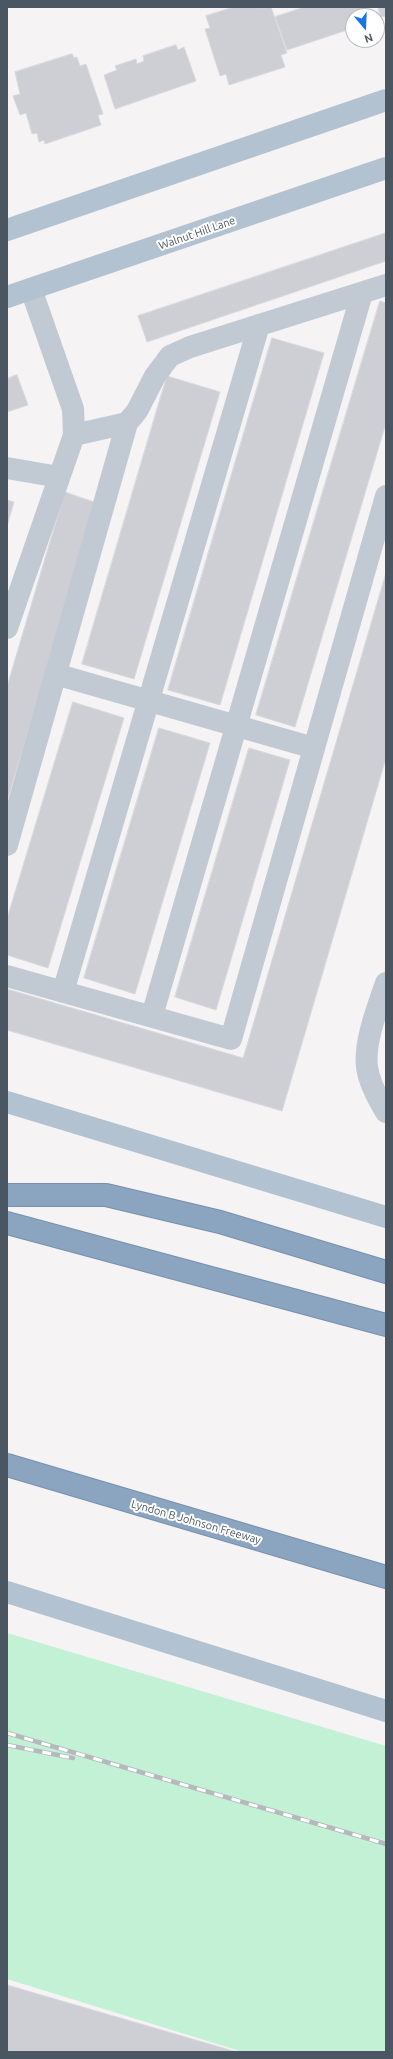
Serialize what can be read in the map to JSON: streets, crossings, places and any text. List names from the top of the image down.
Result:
{
  "streets": {
    "highway": ["Lyndon B Johnson Freeway"],
    "main road": ["Walnut Hill Lane"]
  },
  "north": "bottom"
}
